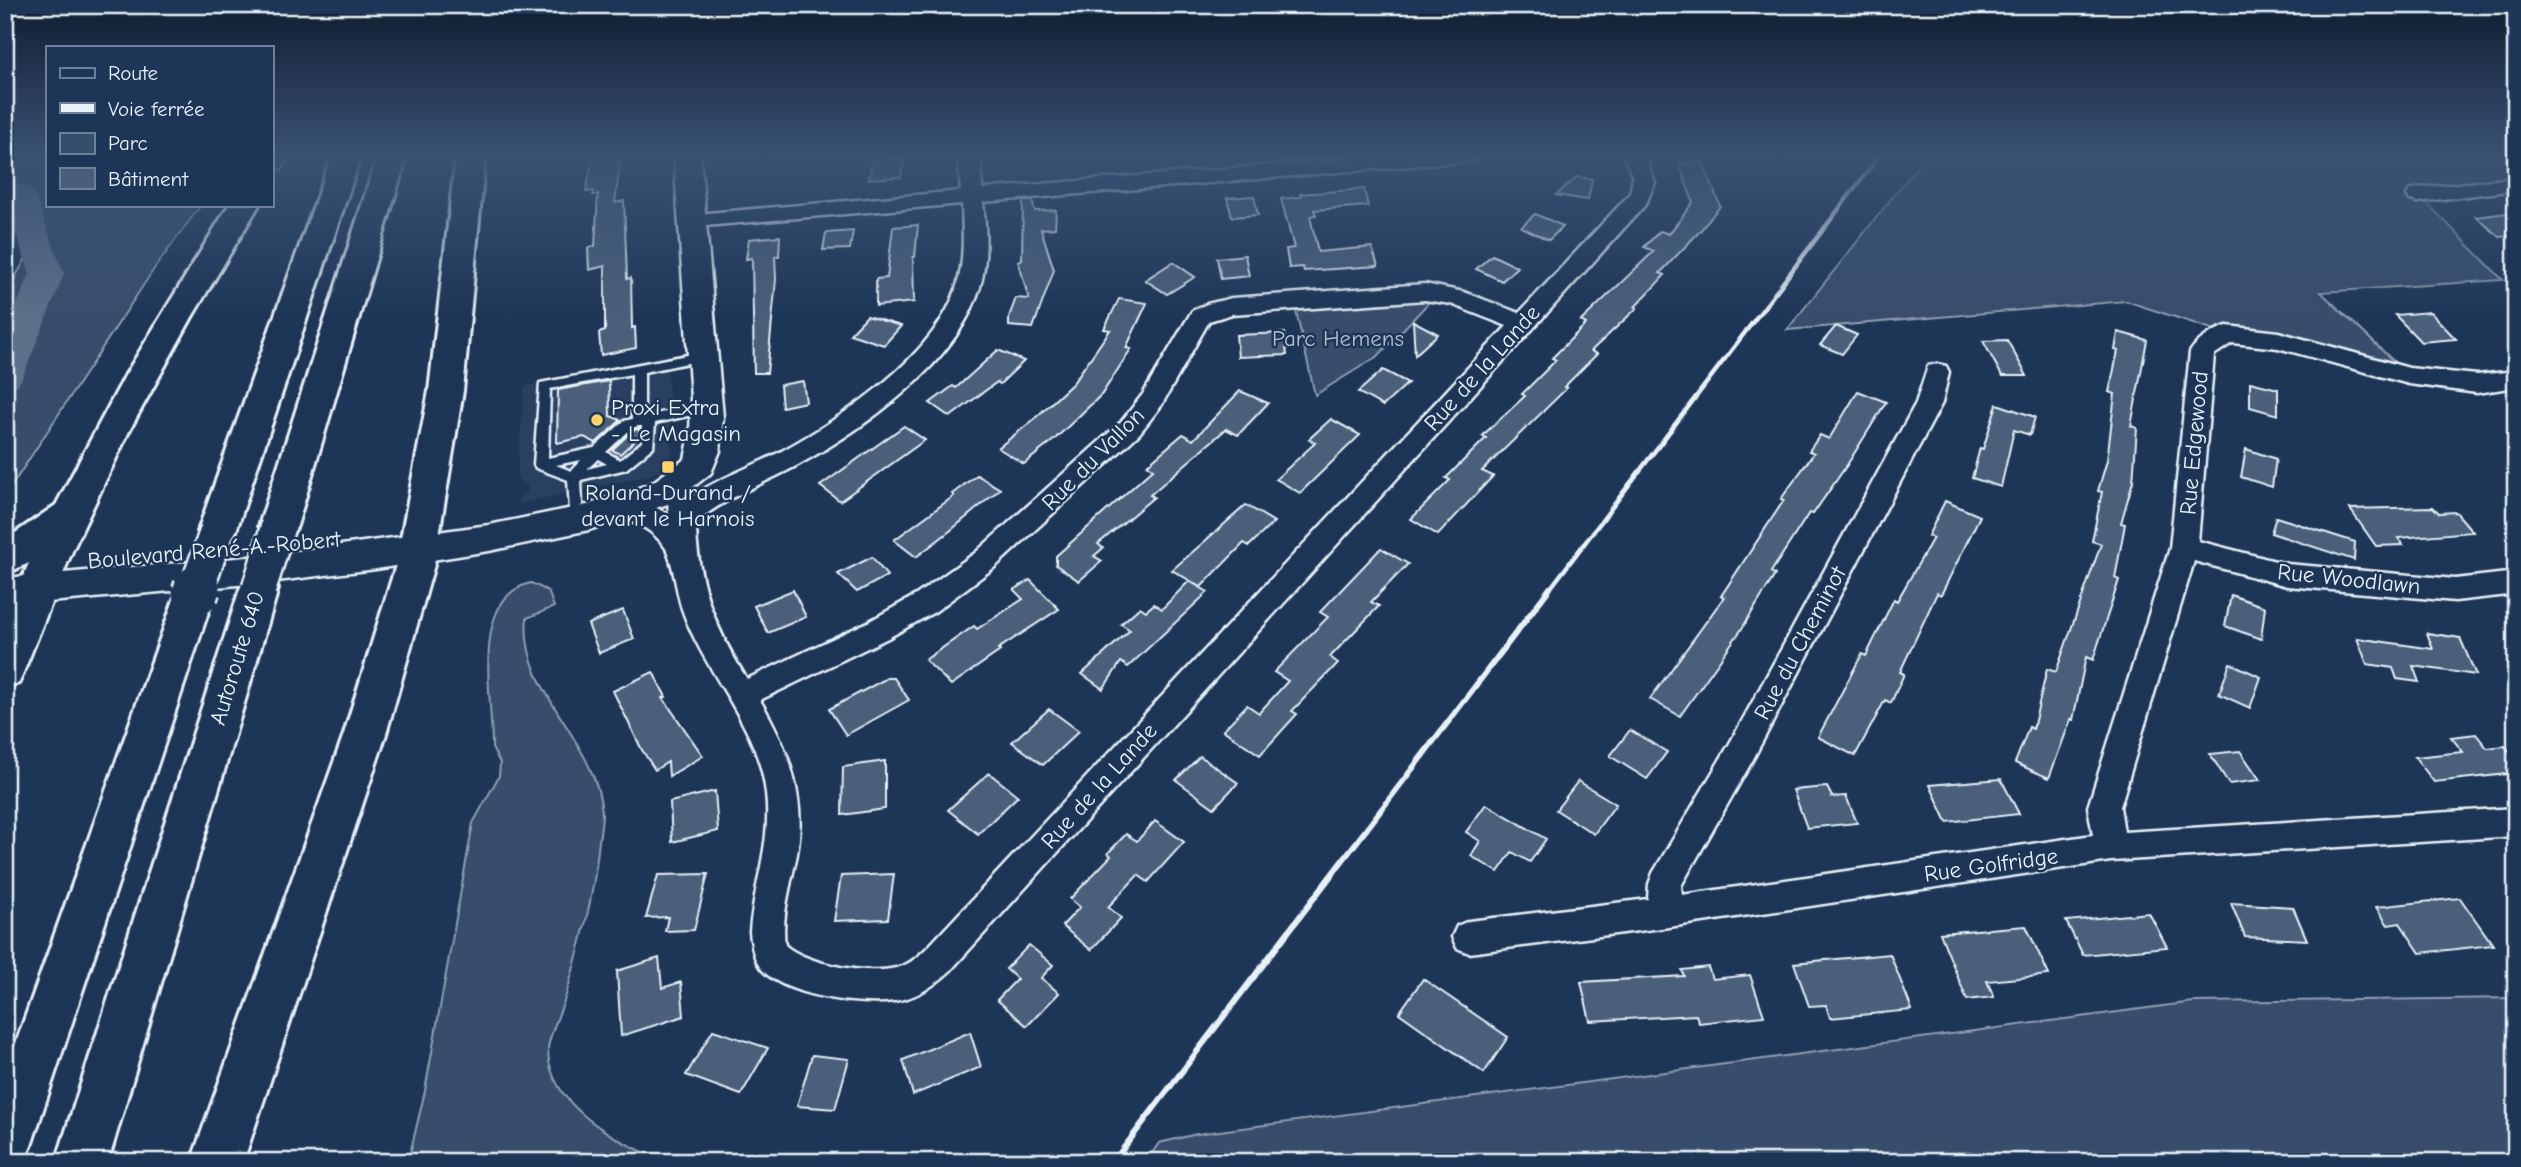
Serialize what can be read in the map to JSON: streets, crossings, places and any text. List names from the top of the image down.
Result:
{
  "streets": {
    "highway": ["Autoroute 640"],
    "street": [
      "Rue de la Lande",
      "Rue Edgewood",
      "Rue du Vallon",
      "Boulevard René-A.-Robert",
      "Rue Woodlawn",
      "Rue du Cheminot",
      "Rue Golfridge"
    ]
  },
  "crossings": [
    ["Rue de la Lande", "Rue du Vallon"],
    ["Rue Edgewood", "Rue Woodlawn"],
    ["Rue Edgewood", "Rue Golfridge"],
    ["Rue du Cheminot", "Rue Golfridge"]
  ],
  "parks": ["Parc Hemens"],
  "places": {
    "other": ["Proxi Extra - Le Magasin"],
    "transit": ["Roland-Durand / devant le Harnois"]
  },
  "legend": [
    "Route",
    "Voie ferrée",
    "Parc",
    "Bâtiment"
  ]
}
